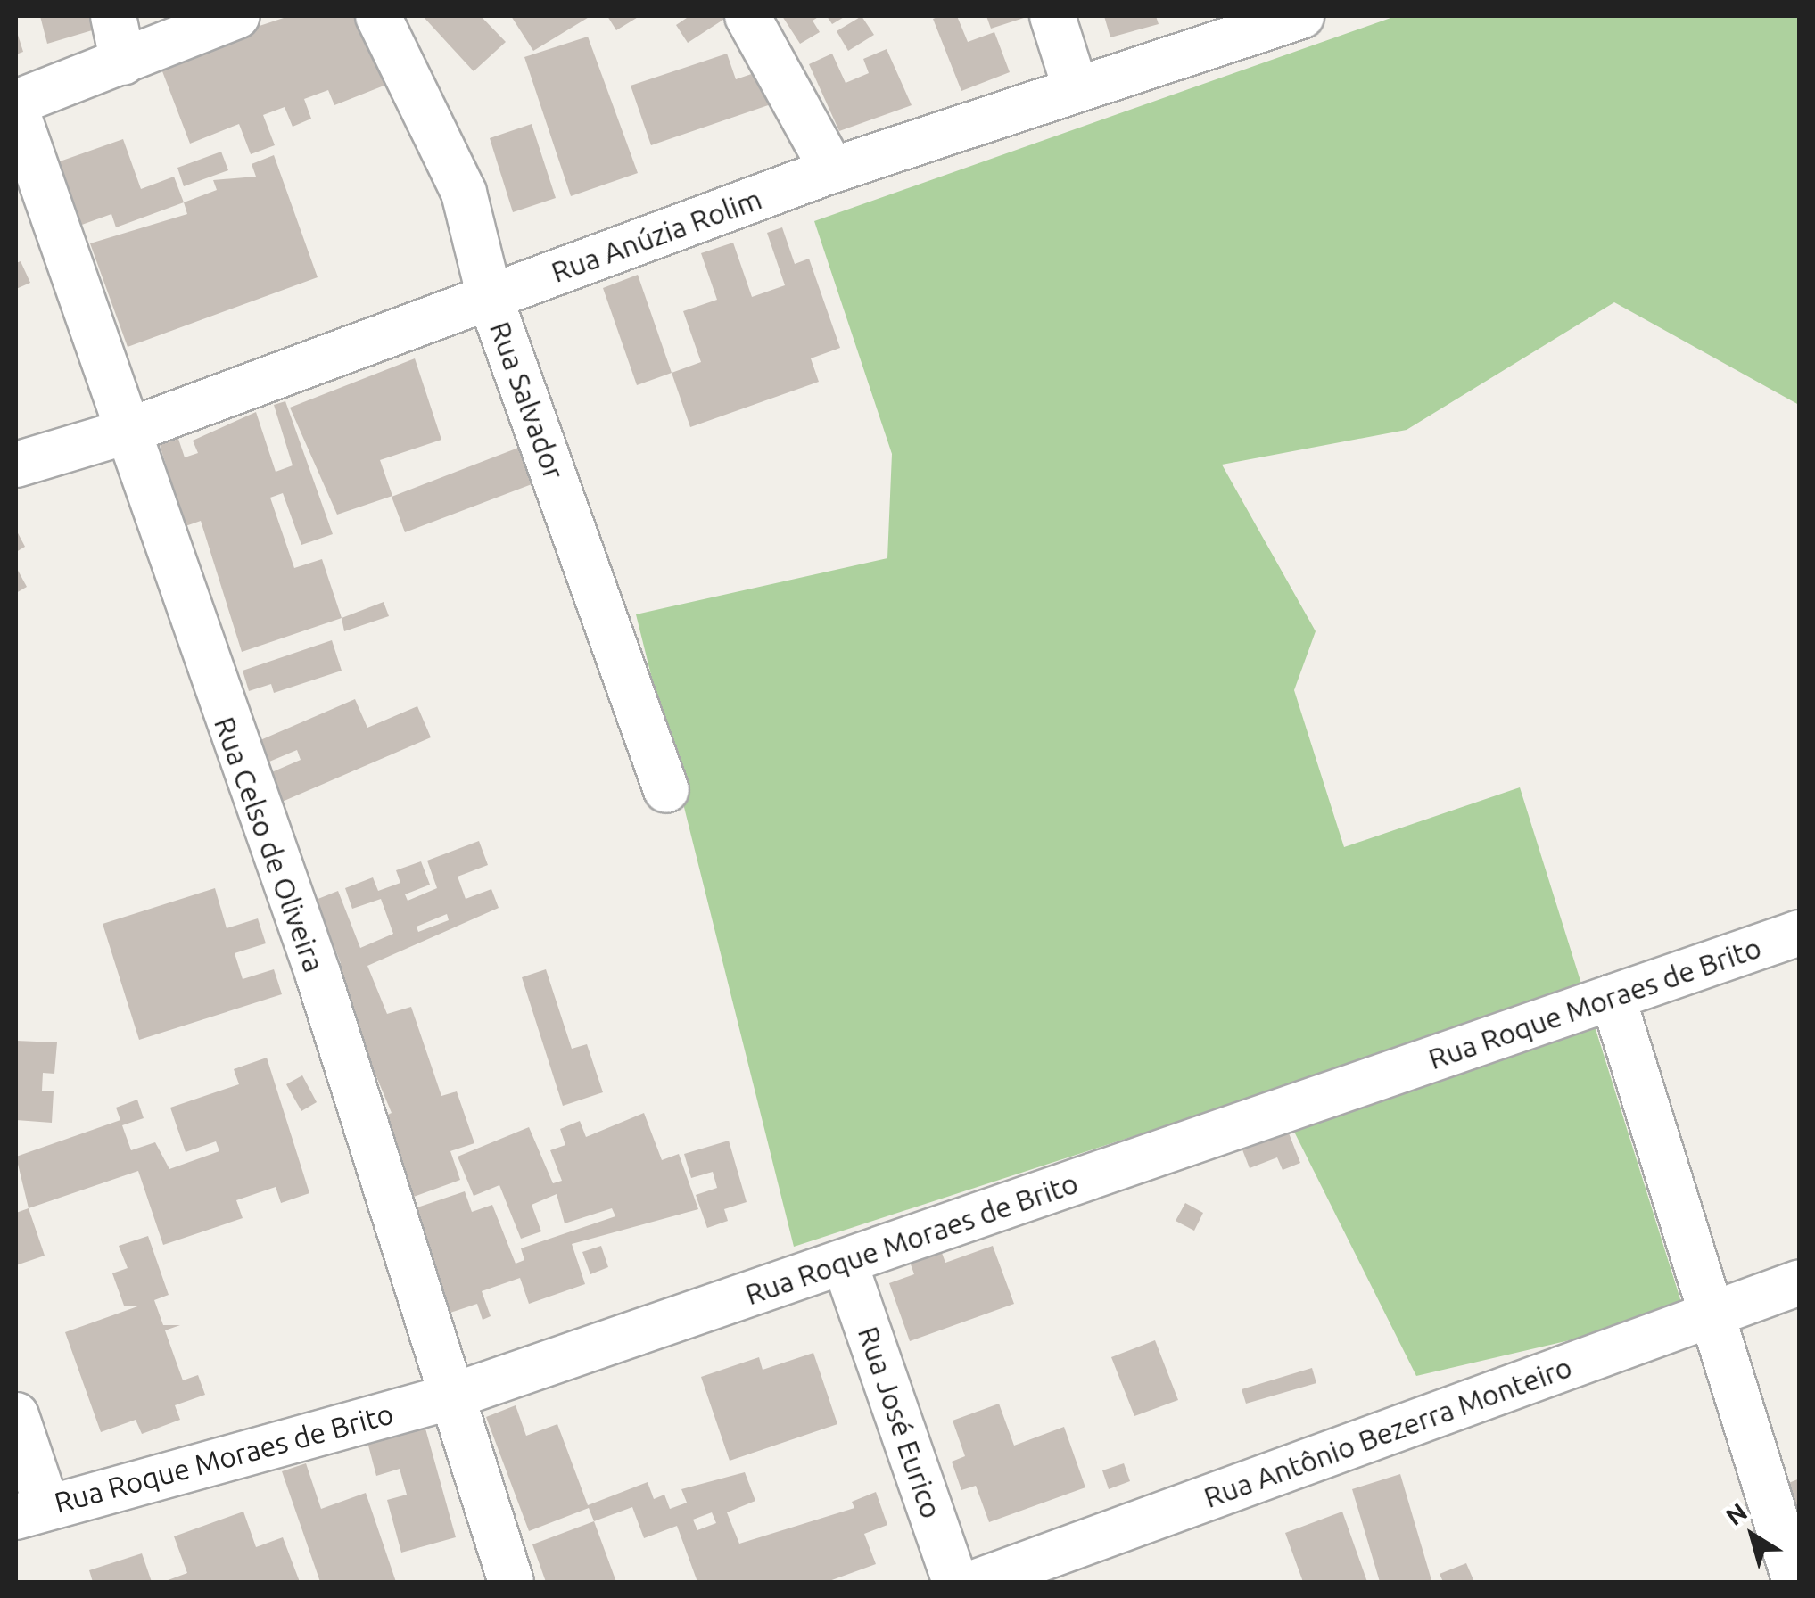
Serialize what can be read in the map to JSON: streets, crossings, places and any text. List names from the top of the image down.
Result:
{
  "streets": {
    "street": [
      "Rua Anúzia Rolim",
      "Rua Salvador",
      "Rua Celso de Oliveira",
      "Rua Roque Moraes de Brito",
      "Rua José Eurico",
      "Rua Antônio Bezerra Monteiro"
    ]
  },
  "crossings": [
    ["Rua Anúzia Rolim", "Rua Salvador"],
    ["Rua Anúzia Rolim", "Rua Celso de Oliveira"],
    ["Rua Celso de Oliveira", "Rua Roque Moraes de Brito"],
    ["Rua Roque Moraes de Brito", "Rua José Eurico"]
  ],
  "north": "top left"
}
